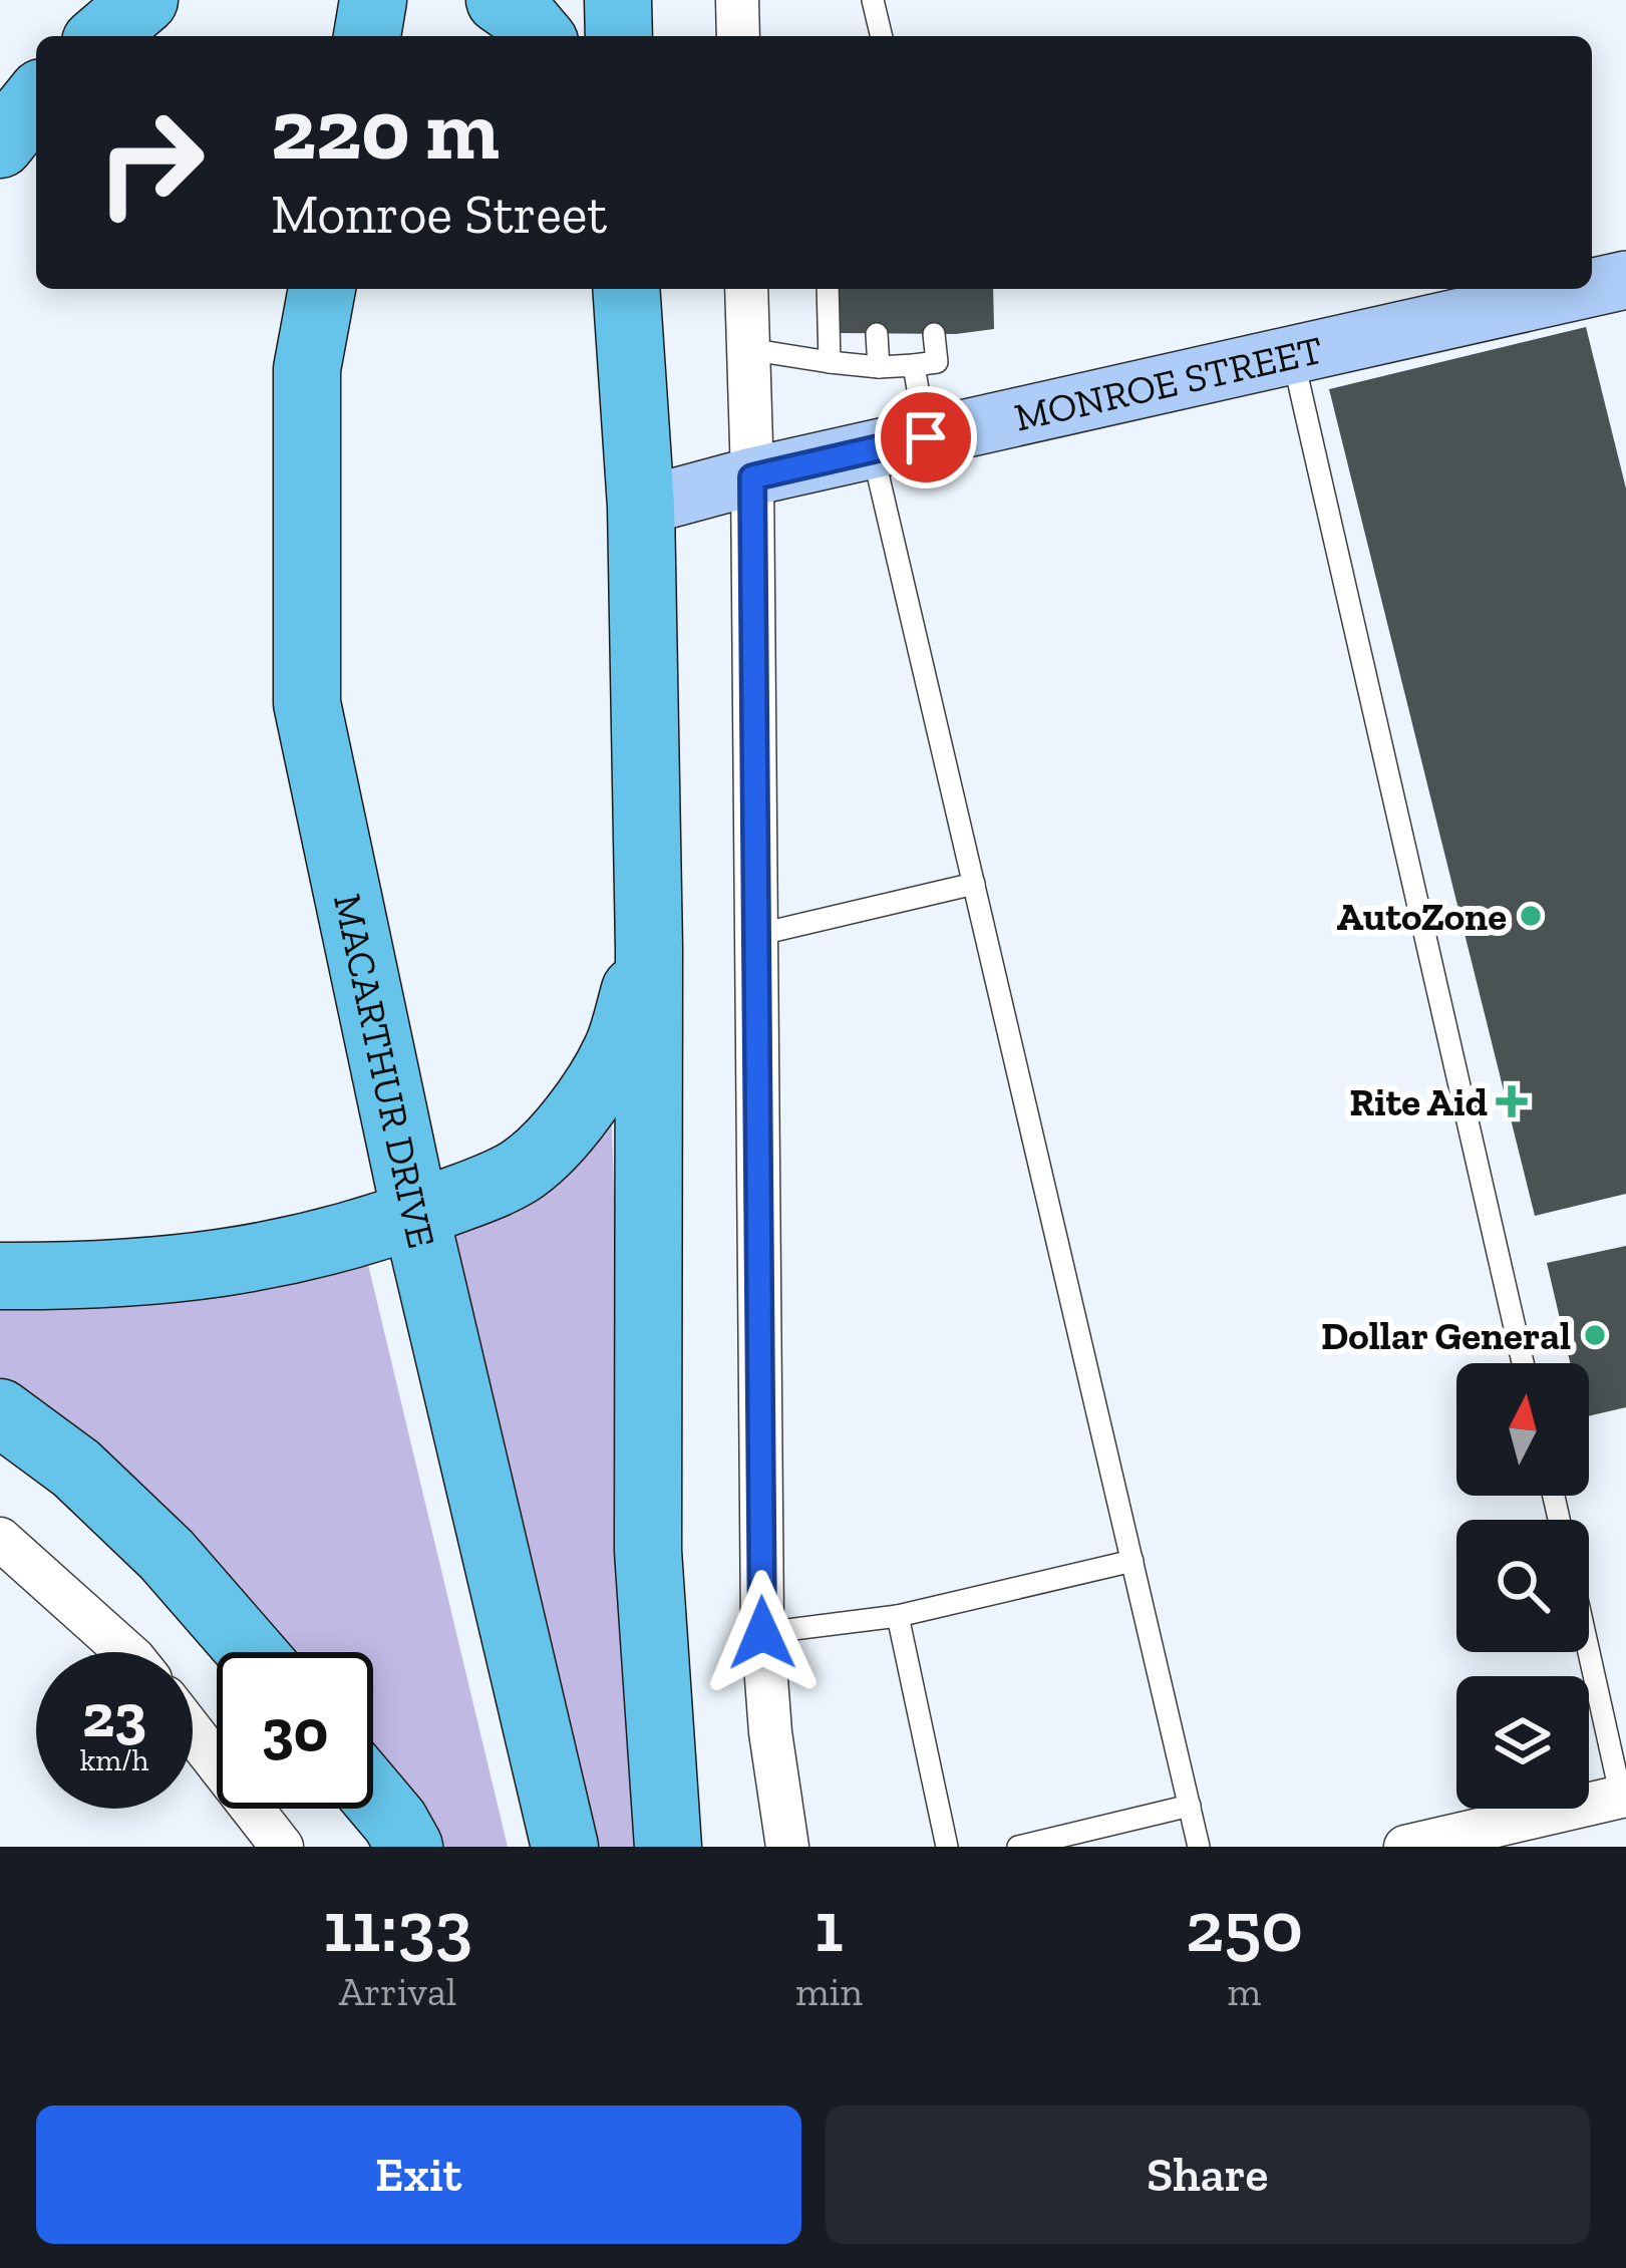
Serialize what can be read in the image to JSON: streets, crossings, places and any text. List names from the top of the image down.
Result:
{
  "streets": {
    "highway": ["MACARTHUR DRIVE"],
    "main road": ["MONROE STREET"]
  },
  "places": {
    "other": ["AutoZone", "Dollar General"],
    "health": ["Rite Aid"]
  },
  "north": "top",
  "page": {
    "turn": ["220 m", "Monroe Street"],
    "speed": "23 km/h",
    "limit": "30",
    "eta": [
      "11:33",
      "Arrival",
      "1",
      "min",
      "250",
      "m"
    ],
    "buttons": ["Exit", "Share"]
  }
}
